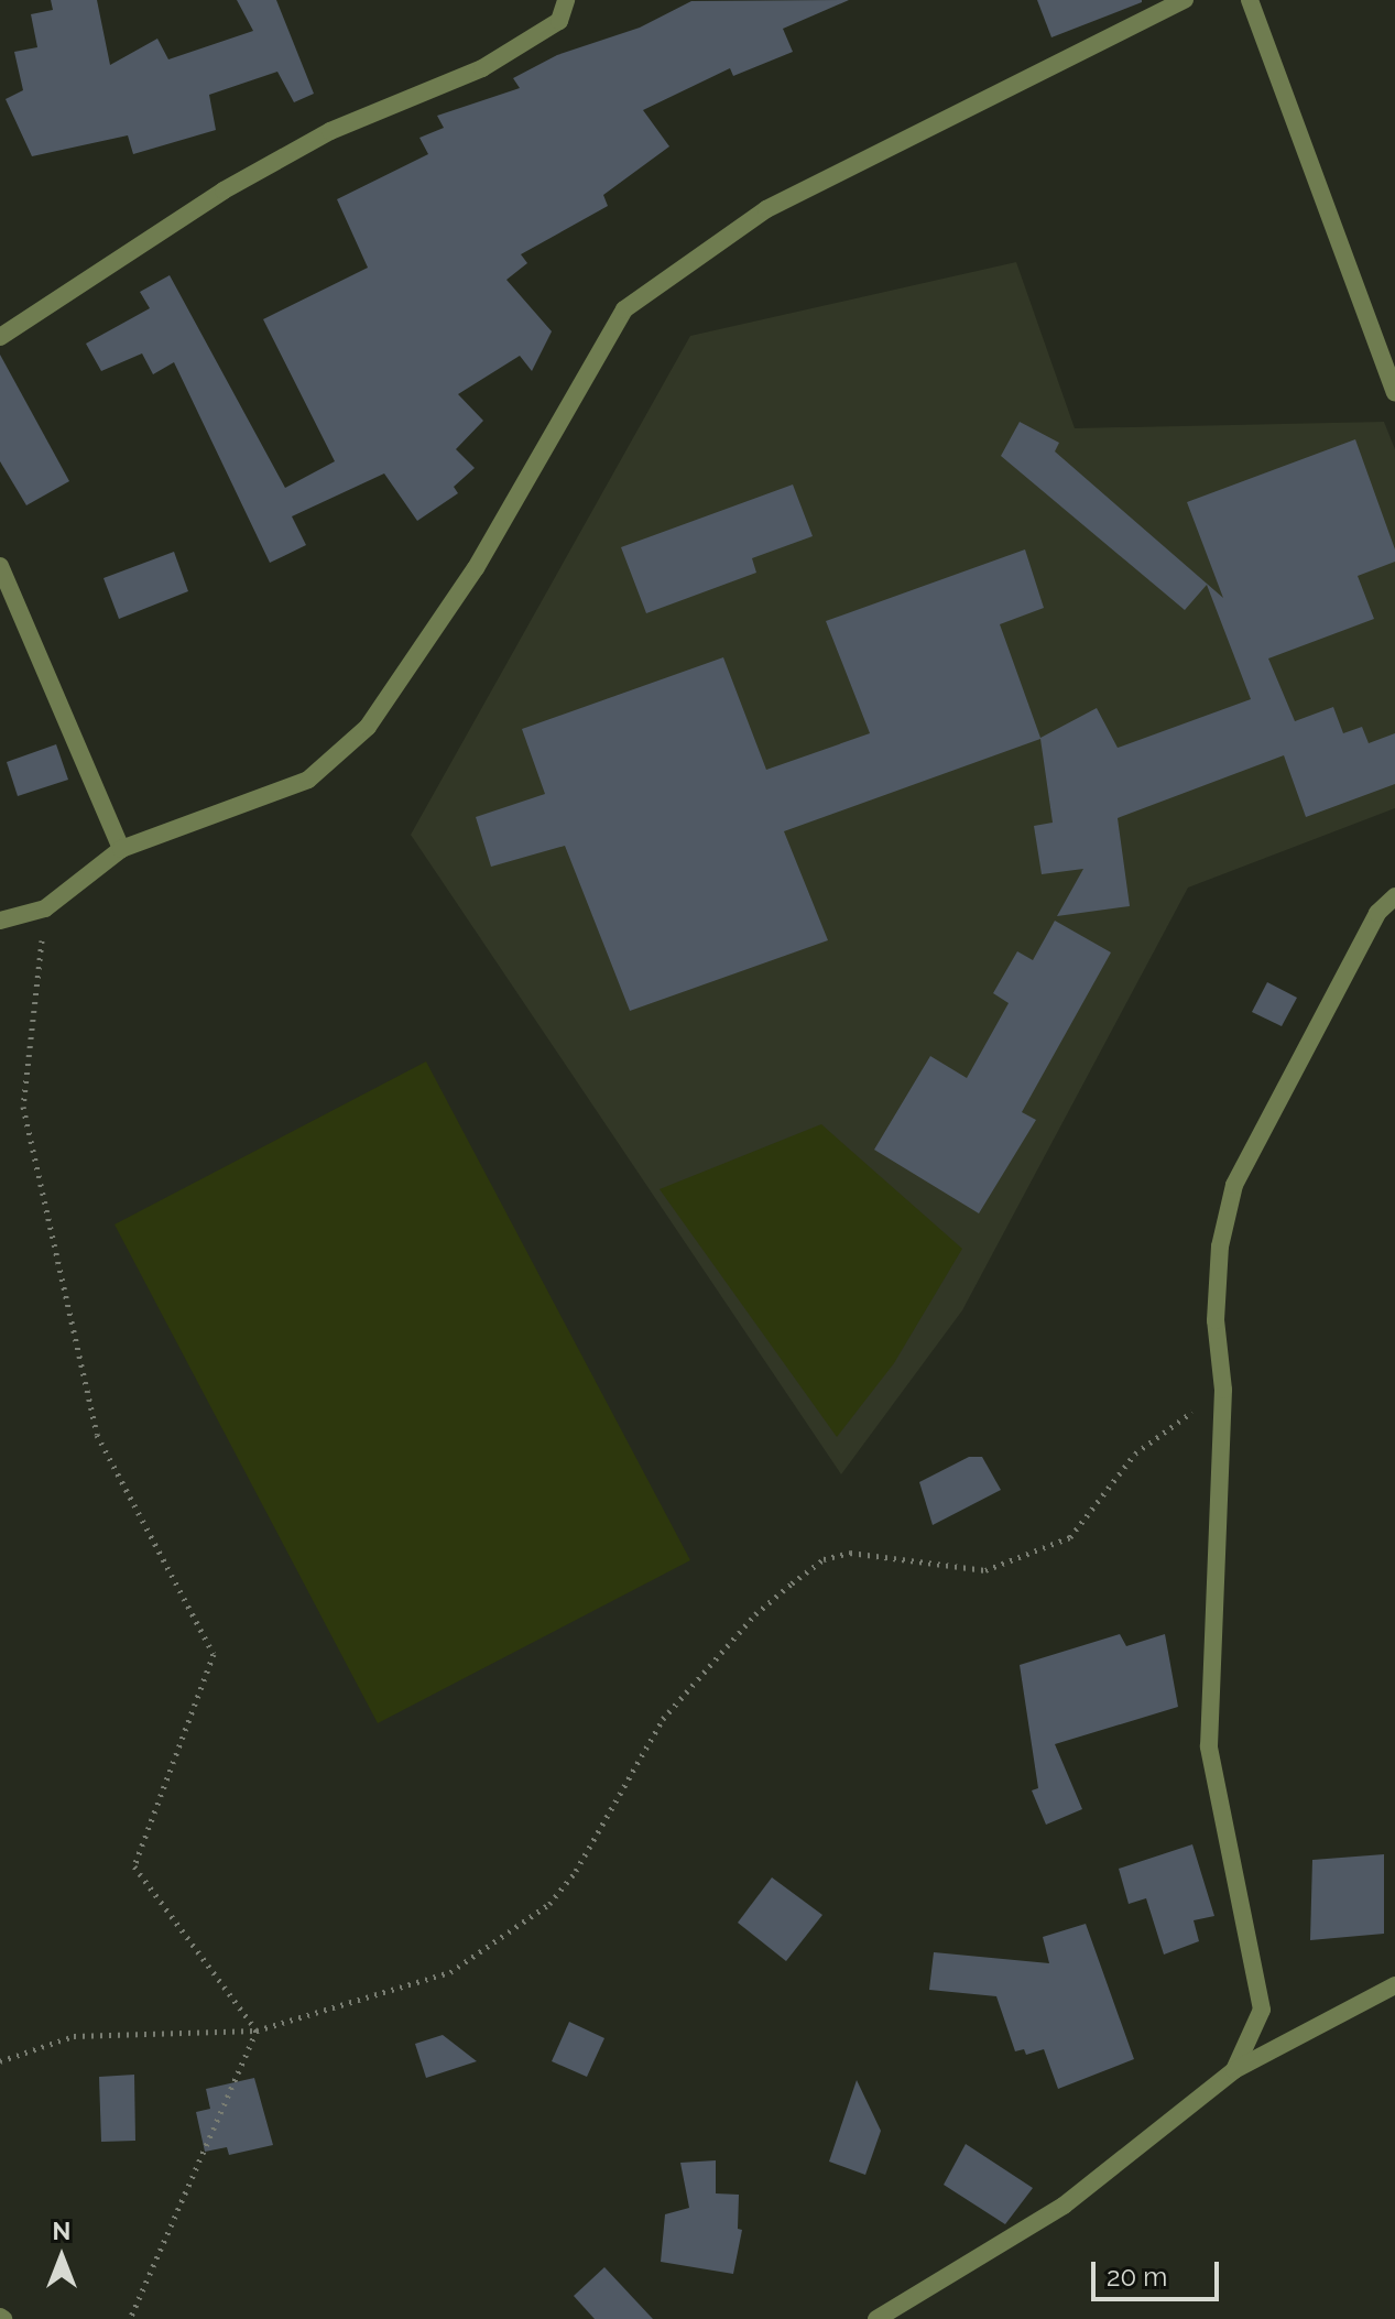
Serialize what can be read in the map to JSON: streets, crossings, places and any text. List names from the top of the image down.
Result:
{
  "scale_bar": "20 m",
  "north": "top"
}
